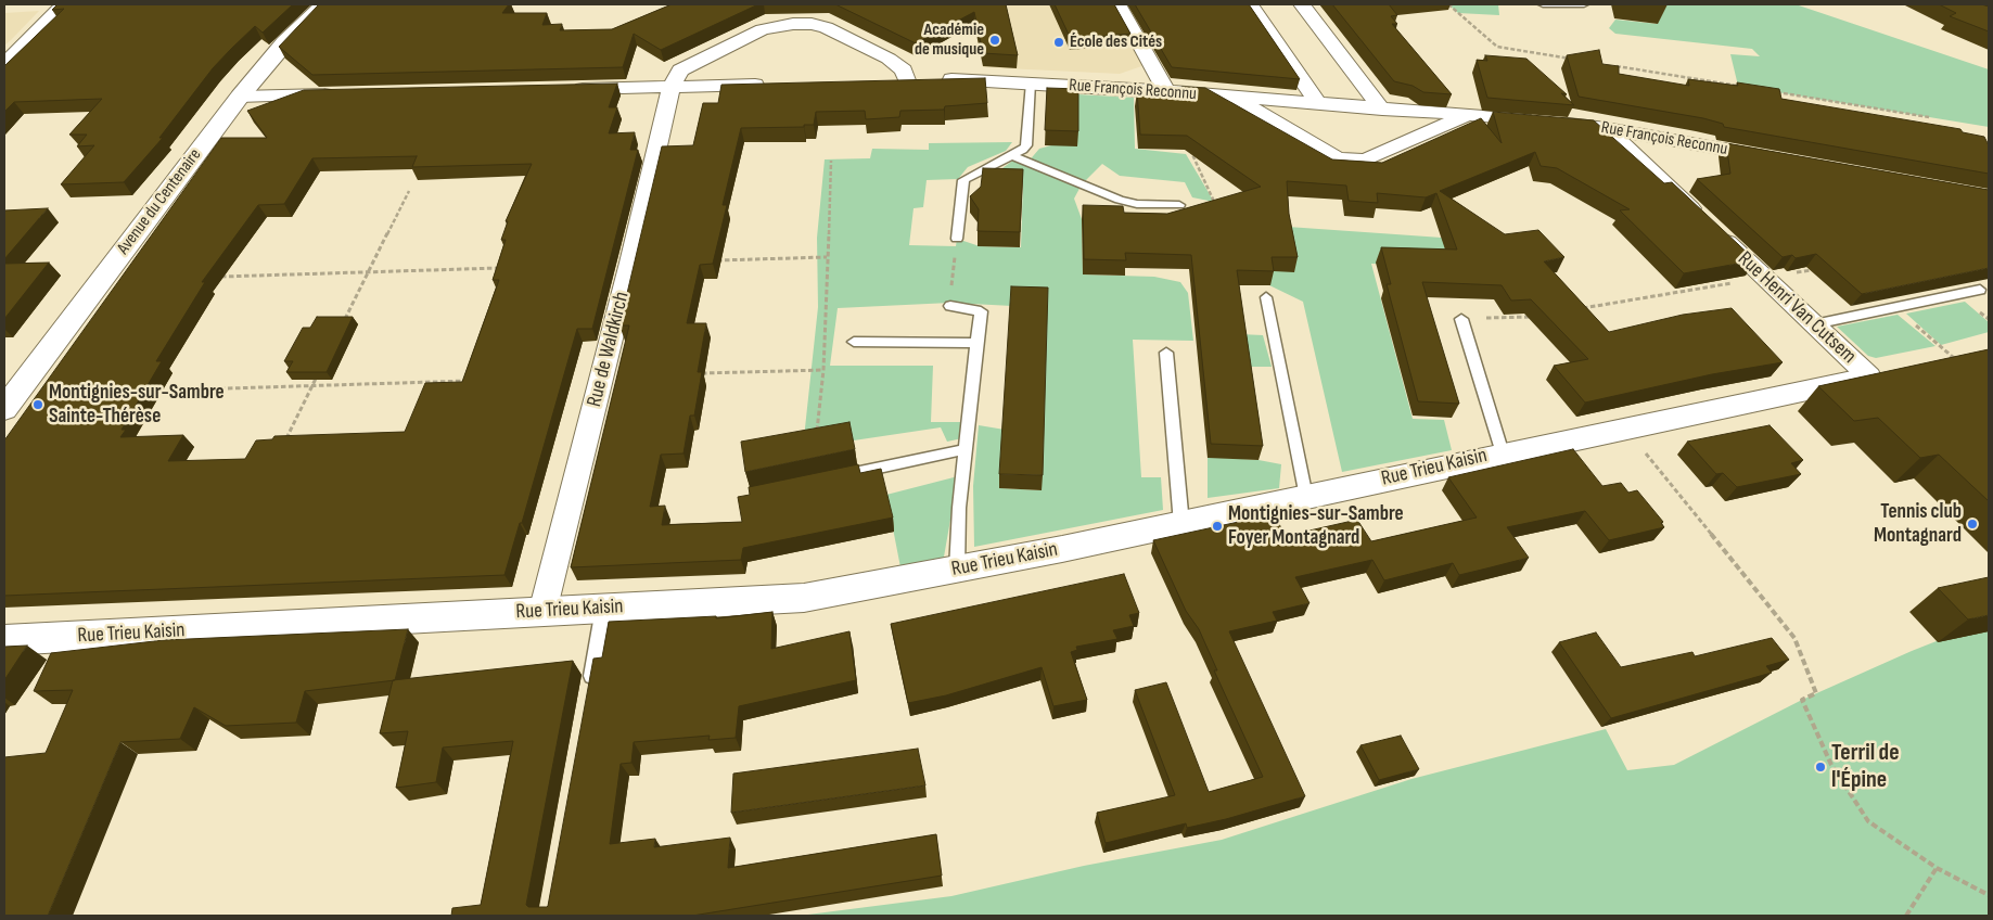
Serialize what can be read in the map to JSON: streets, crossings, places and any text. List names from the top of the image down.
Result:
{
  "streets": {
    "street": [
      "Rue François Reconnu",
      "Avenue du Centenaire",
      "Rue Henri Van Cutsem",
      "Rue de Waldkirch",
      "Rue Trieu Kaisin"
    ]
  },
  "crossings": [
    ["Rue François Reconnu", "Rue Henri Van Cutsem"],
    ["Rue Henri Van Cutsem", "Rue Trieu Kaisin"],
    ["Rue de Waldkirch", "Rue Trieu Kaisin"]
  ],
  "places": [
    "Académie de musique",
    "École des Cités",
    "Montignies-sur-Sambre Sainte-Thérèse",
    "Tennis club Montagnard",
    "Montignies-sur-Sambre Foyer Montagnard",
    "Terril de l'Épine"
  ]
}
